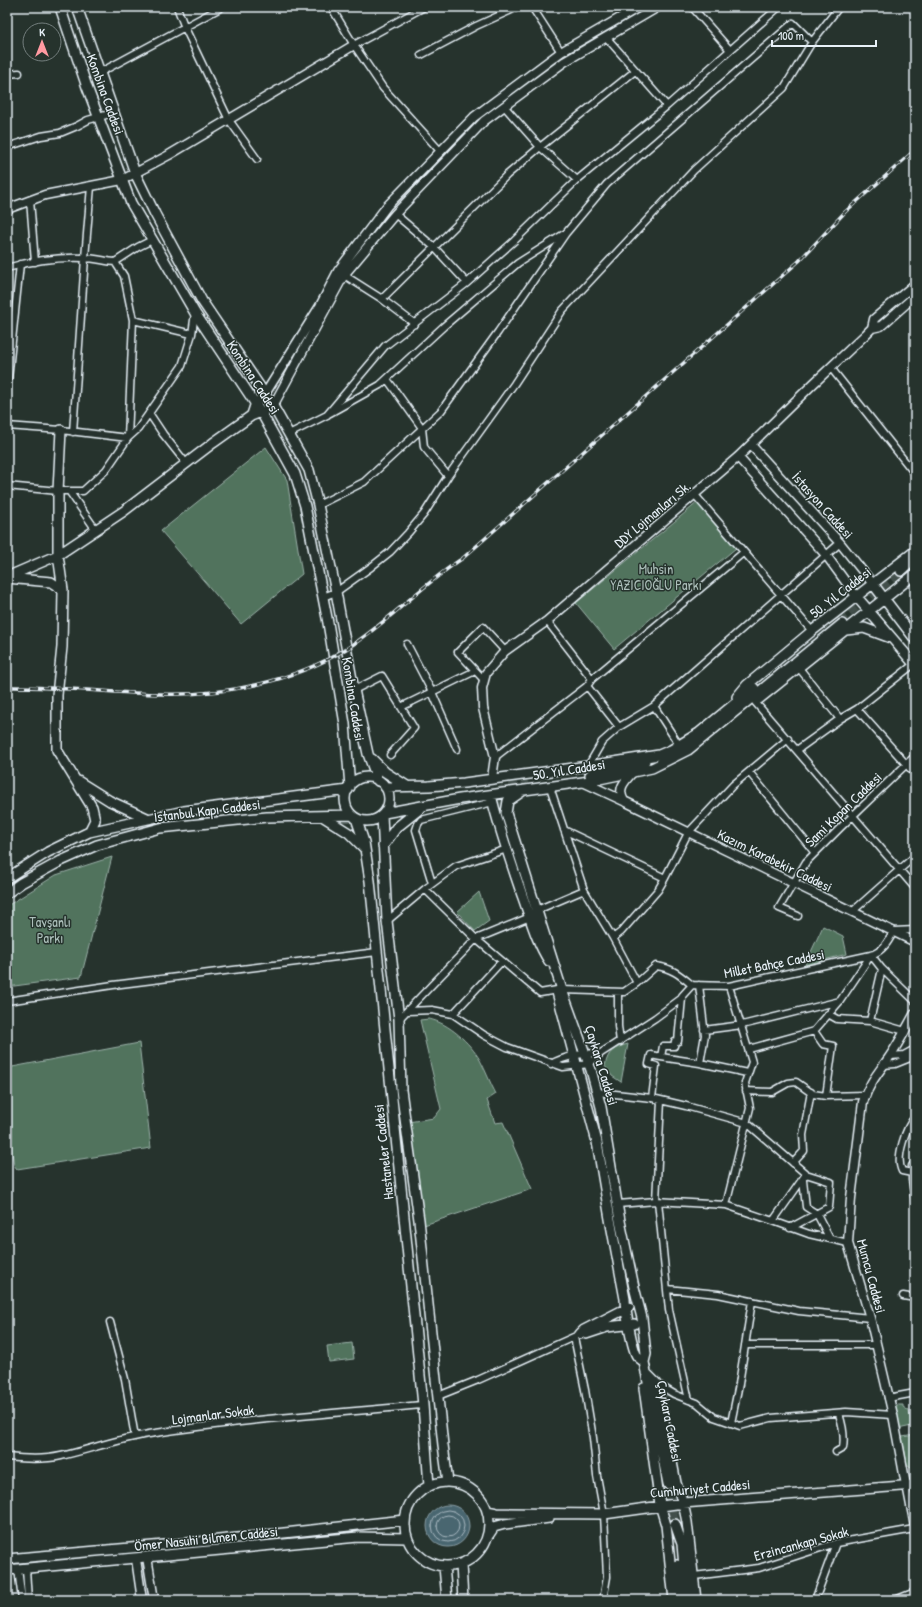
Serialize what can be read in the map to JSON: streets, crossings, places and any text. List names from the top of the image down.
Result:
{
  "streets": {
    "main road": [
      "Kombina Caddesi",
      "50. Yıl Caddesi",
      "İstanbul Kapı Caddesi",
      "Çaykara Caddesi",
      "Hastaneler Caddesi",
      "Cumhuriyet Caddesi",
      "Ömer Nasuhi Bilmen Caddesi"
    ],
    "street": [
      "İstasyon Caddesi",
      "DDY Lojmanları Sk.",
      "Sami Kopan Caddesi",
      "Kazım Karabekir Caddesi",
      "Millet Bahçe Caddesi",
      "Mumcu Caddesi",
      "Lojmanlar Sokak",
      "Erzincankapı Sokak"
    ]
  },
  "crossings": [
    ["Kombina Caddesi", "50. Yıl Caddesi"],
    ["Kombina Caddesi", "İstanbul Kapı Caddesi"],
    ["Kombina Caddesi", "Hastaneler Caddesi"],
    ["İstasyon Caddesi", "DDY Lojmanları Sk."],
    ["İstasyon Caddesi", "50. Yıl Caddesi"],
    ["DDY Lojmanları Sk.", "50. Yıl Caddesi"],
    ["50. Yıl Caddesi", "İstanbul Kapı Caddesi"],
    ["50. Yıl Caddesi", "Kazım Karabekir Caddesi"],
    ["50. Yıl Caddesi", "Çaykara Caddesi"],
    ["50. Yıl Caddesi", "Hastaneler Caddesi"],
    ["Sami Kopan Caddesi", "Kazım Karabekir Caddesi"],
    ["İstanbul Kapı Caddesi", "Hastaneler Caddesi"],
    ["Kazım Karabekir Caddesi", "Millet Bahçe Caddesi"],
    ["Hastaneler Caddesi", "Lojmanlar Sokak"],
    ["Hastaneler Caddesi", "Cumhuriyet Caddesi"],
    ["Hastaneler Caddesi", "Ömer Nasuhi Bilmen Caddesi"],
    ["Mumcu Caddesi", "Cumhuriyet Caddesi"],
    ["Cumhuriyet Caddesi", "Ömer Nasuhi Bilmen Caddesi"]
  ],
  "parks": ["Muhsin YAZICIOĞLU Parkı", "Tavşanlı Parkı"],
  "scale_bar": "100 m",
  "north": "top"
}
